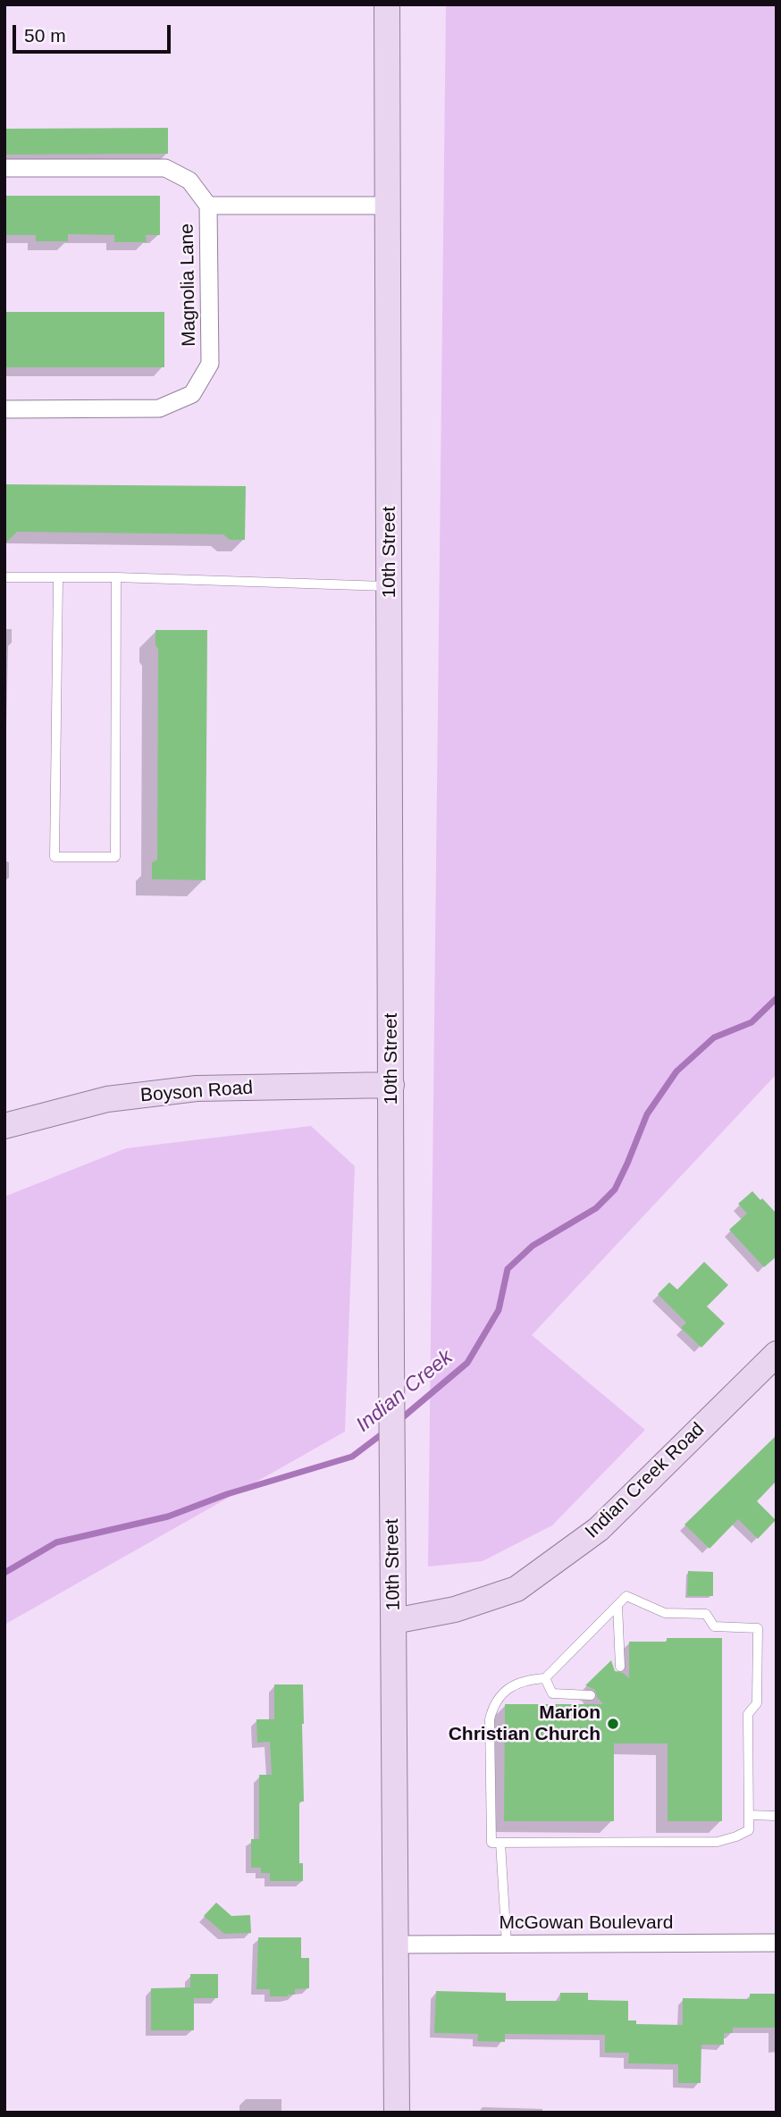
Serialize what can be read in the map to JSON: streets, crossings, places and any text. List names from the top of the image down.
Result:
{
  "streets": {
    "street": [
      "Magnolia Lane",
      "10th Street",
      "Boyson Road",
      "Indian Creek Road",
      "McGowan Boulevard"
    ]
  },
  "crossings": [
    ["Magnolia Lane", "10th Street"],
    ["10th Street", "Boyson Road"],
    ["10th Street", "Indian Creek Road"],
    ["10th Street", "McGowan Boulevard"]
  ],
  "water": ["Indian Creek"],
  "places": ["Marion Christian Church"],
  "scale_bar": "50 m"
}
